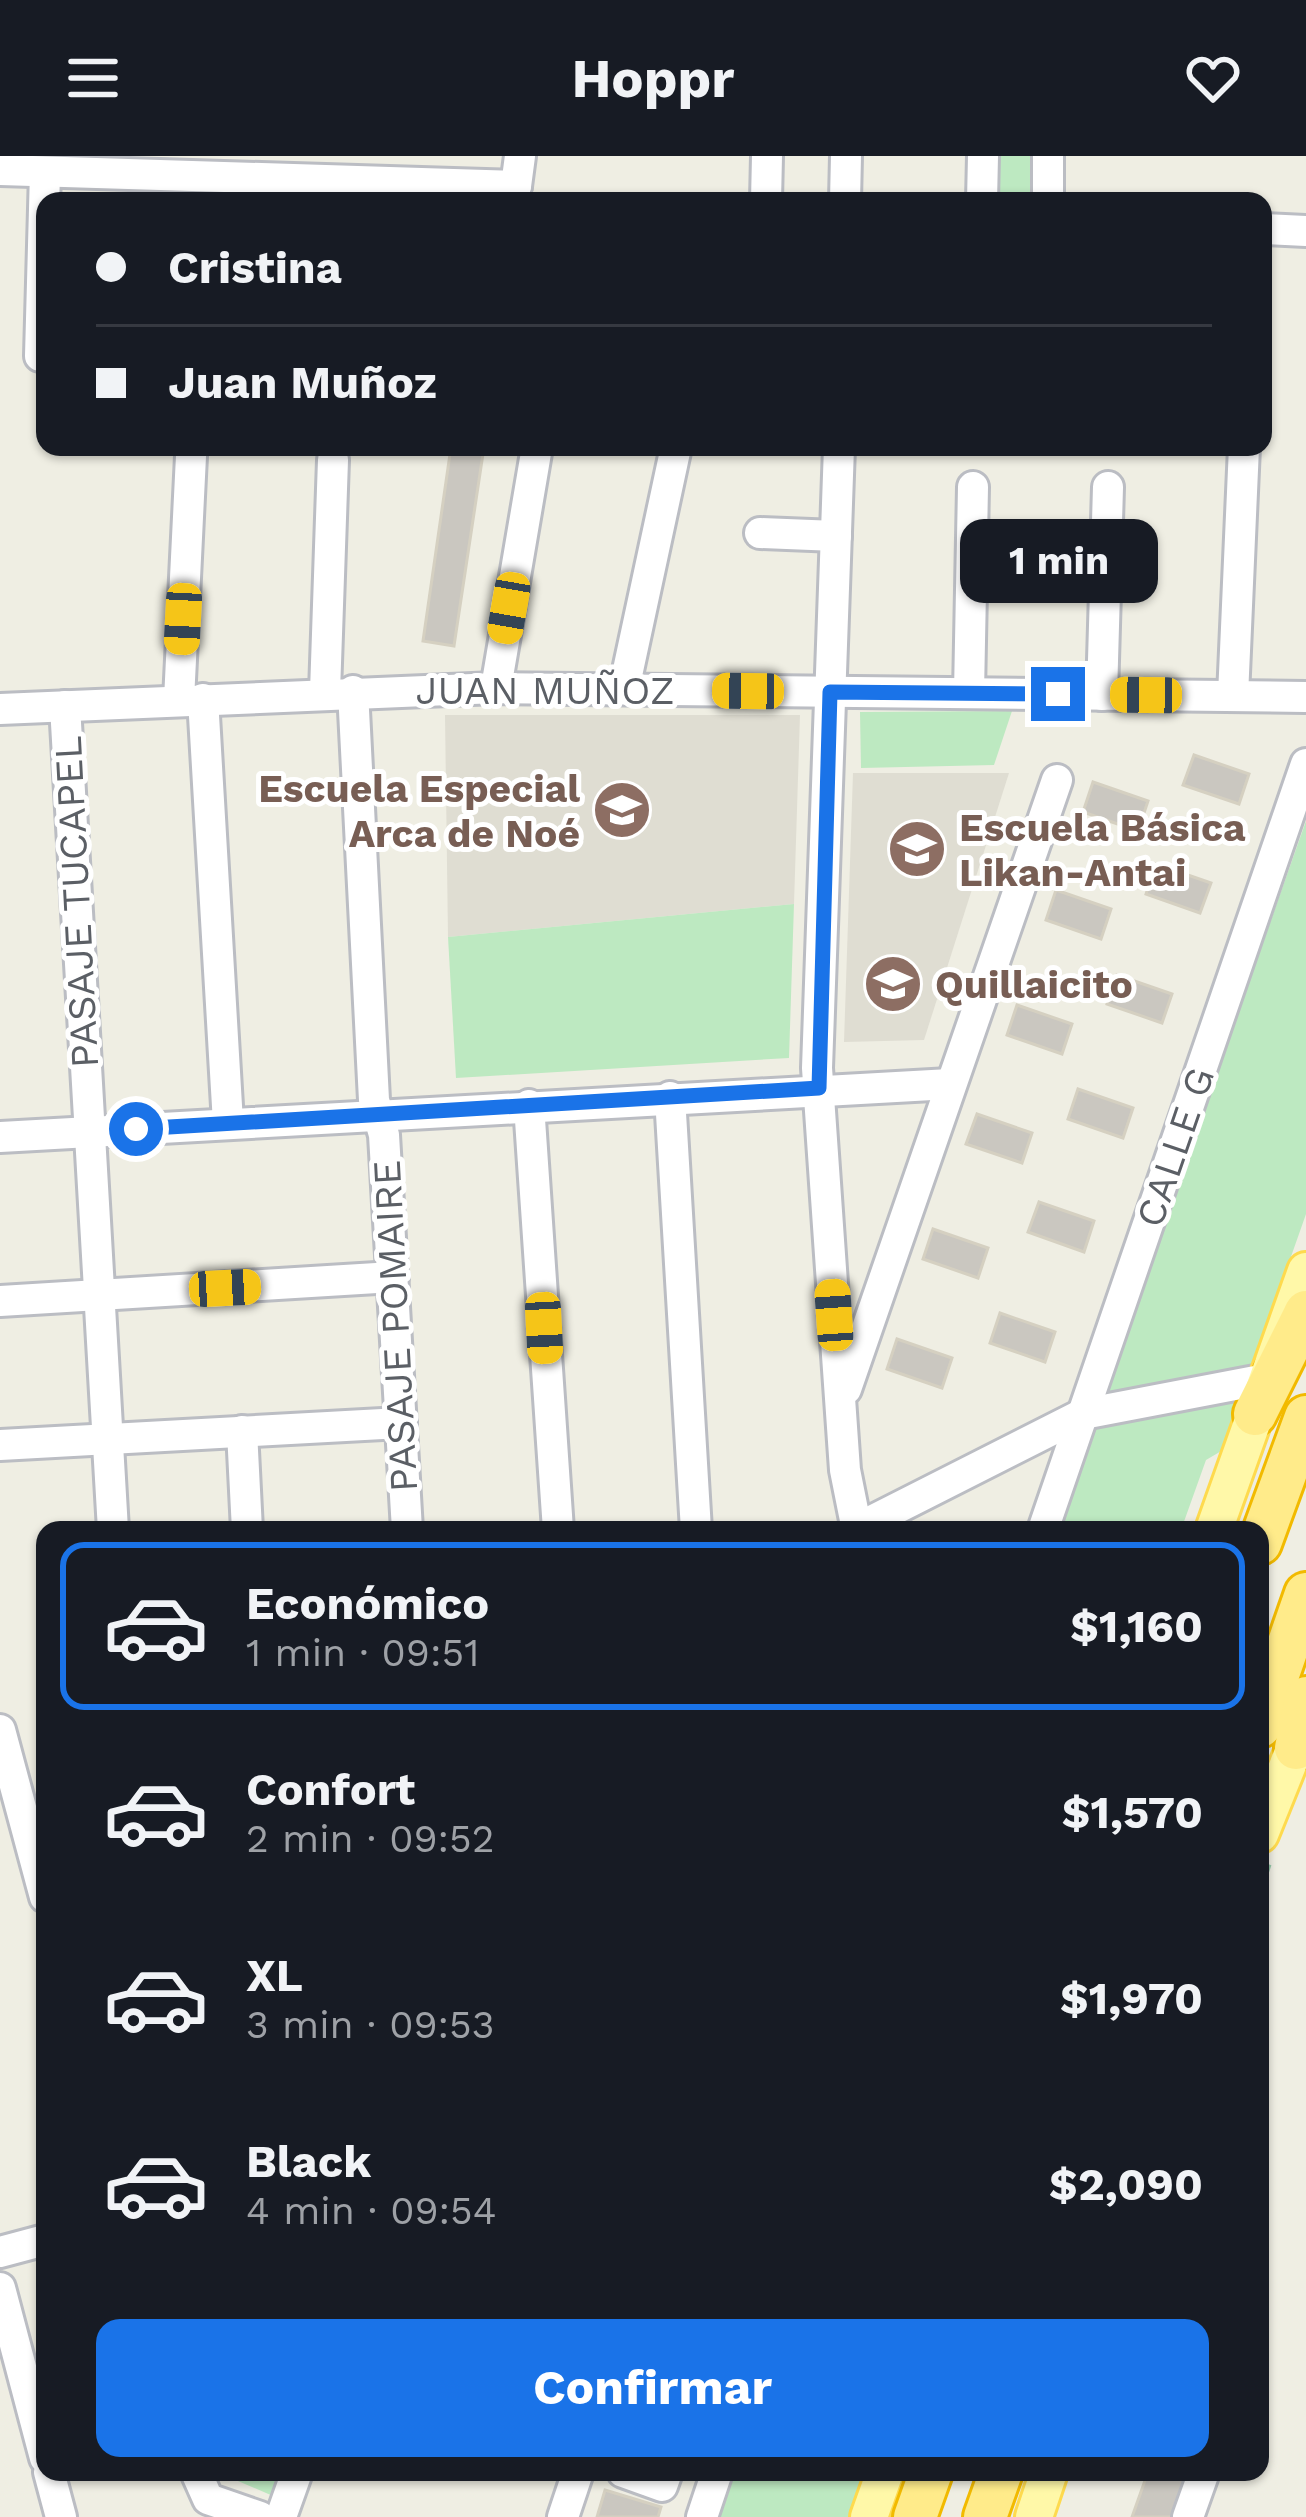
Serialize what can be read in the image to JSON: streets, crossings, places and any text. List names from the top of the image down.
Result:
{
  "streets": {
    "street": [
      "JUAN MUÑOZ",
      "PASAJE TUCAPEL",
      "CALLE G",
      "PASAJE POMAIRE"
    ]
  },
  "crossings": [
    ["JUAN MUÑOZ", "PASAJE TUCAPEL"],
    ["JUAN MUÑOZ", "PASAJE POMAIRE"]
  ],
  "places": {
    "school or university": ["Escuela Especial Arca de Noé", "Escuela Básica Likan-Antai", "Quillaicito"]
  },
  "page": {
    "header": "Hoppr",
    "banner": ["Cristina", "Juan Muñoz"],
    "bubble": "1 min",
    "list": [
      {
        "name": "Económico",
        "note": "1 min · 09:51",
        "value": "$1,160"
      },
      {
        "name": "Confort",
        "note": "2 min · 09:52",
        "value": "$1,570"
      },
      {
        "name": "XL",
        "note": "3 min · 09:53",
        "value": "$1,970"
      },
      {
        "name": "Black",
        "note": "4 min · 09:54",
        "value": "$2,090"
      }
    ],
    "buttons": "Confirmar"
  }
}
